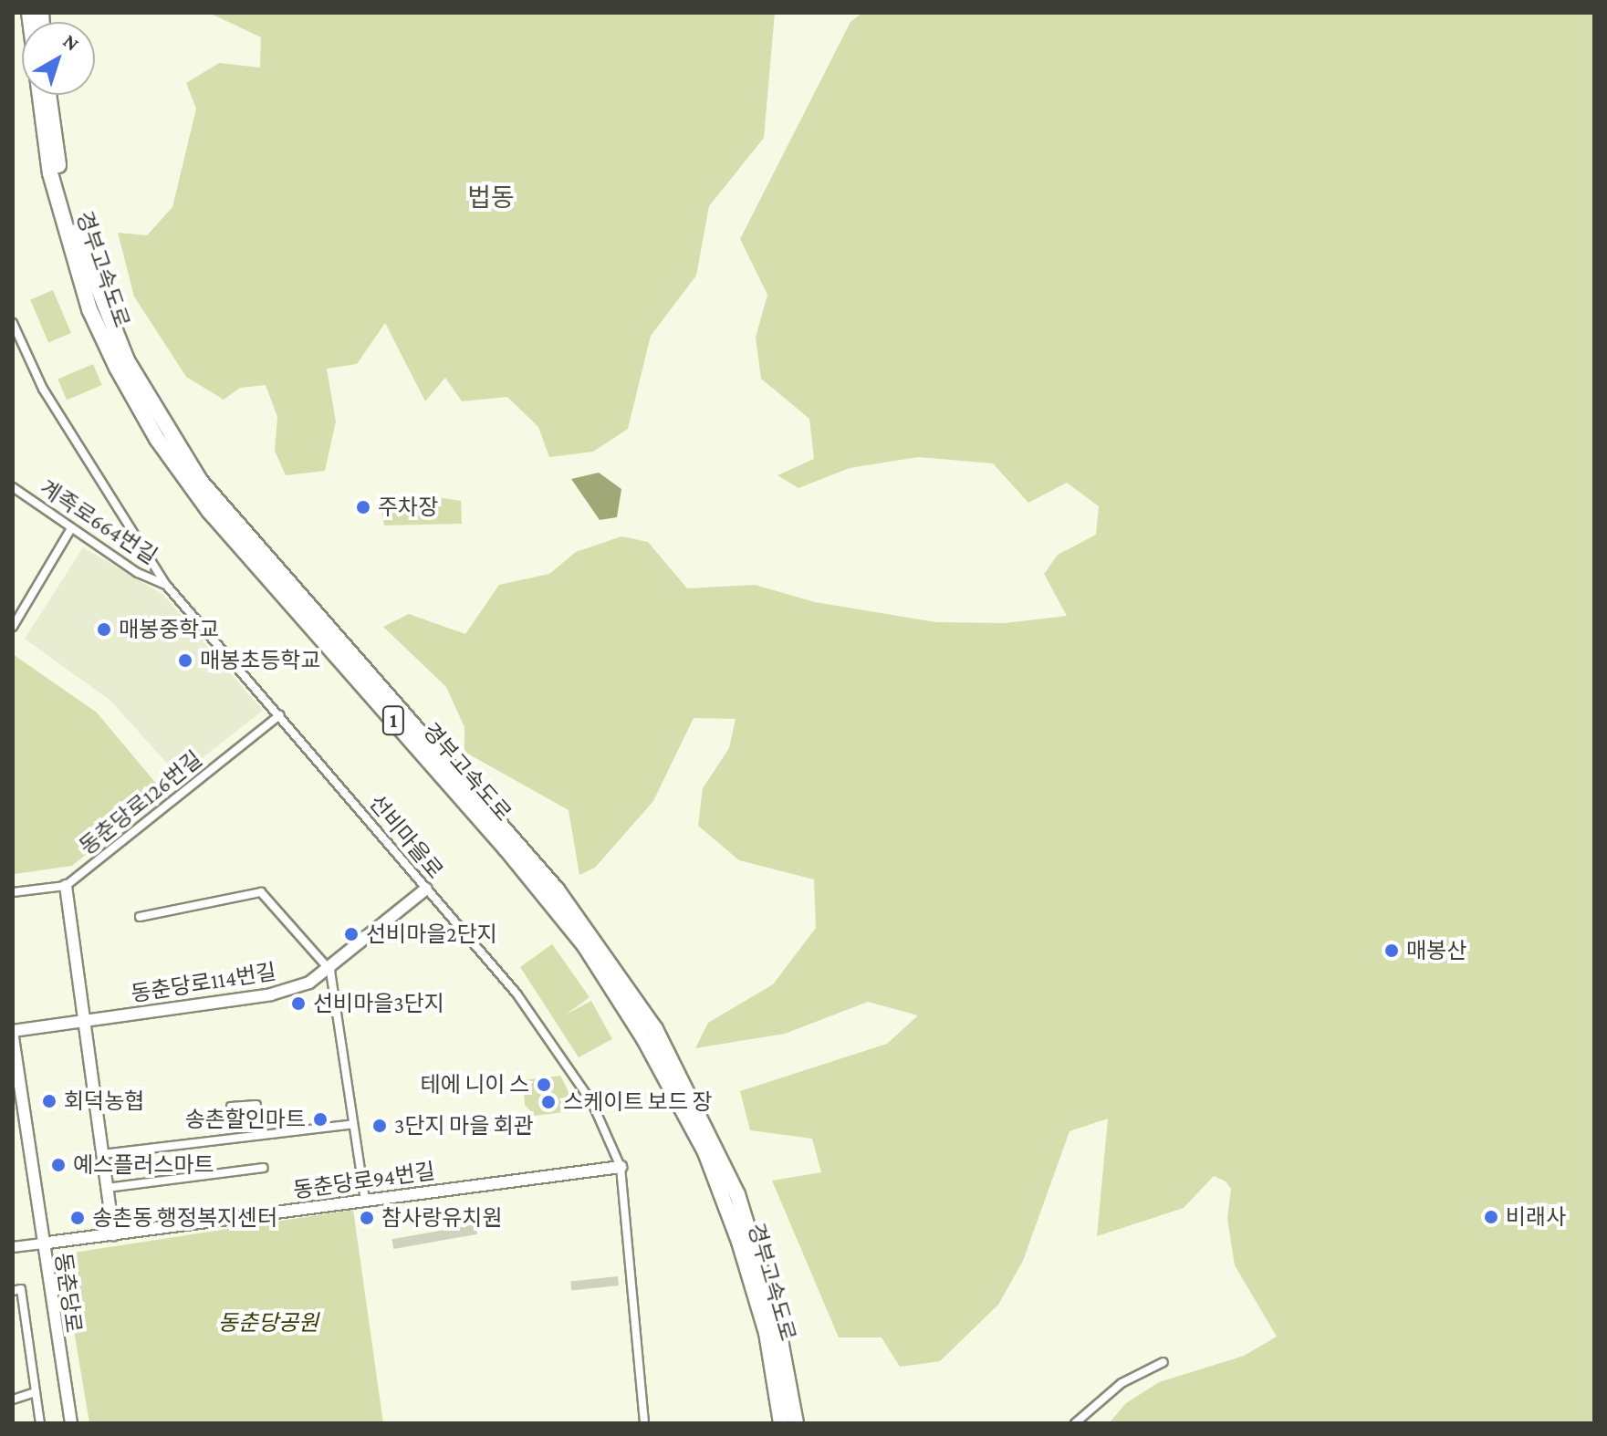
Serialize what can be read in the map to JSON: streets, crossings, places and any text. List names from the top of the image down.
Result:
{
  "streets": {
    "highway": ["경부고속도로", "1"],
    "main road": ["동춘당로114번길", "동춘당로94번길", "동춘당로"],
    "street": ["계족로664번길", "동춘당로126번길", "선비마을로"]
  },
  "crossings": [
    ["계족로664번길", "선비마을로"],
    ["동춘당로126번길", "선비마을로"],
    ["선비마을로", "동춘당로114번길"],
    ["선비마을로", "동춘당로94번길"],
    ["동춘당로94번길", "동춘당로"]
  ],
  "districts": ["법동"],
  "parks": ["동춘당공원"],
  "places": [
    "주차장",
    "매봉중학교",
    "매봉초등학교",
    "선비마을2단지",
    "매봉산",
    "선비마을3단지",
    "테에 니이 스",
    "회덕농협",
    "스케이트 보드 장",
    "송촌할인마트",
    "3단지 마을 회관",
    "예스플러스마트",
    "비래사",
    "송촌동 행정복지센터",
    "참사랑유치원"
  ],
  "north": "top right"
}
